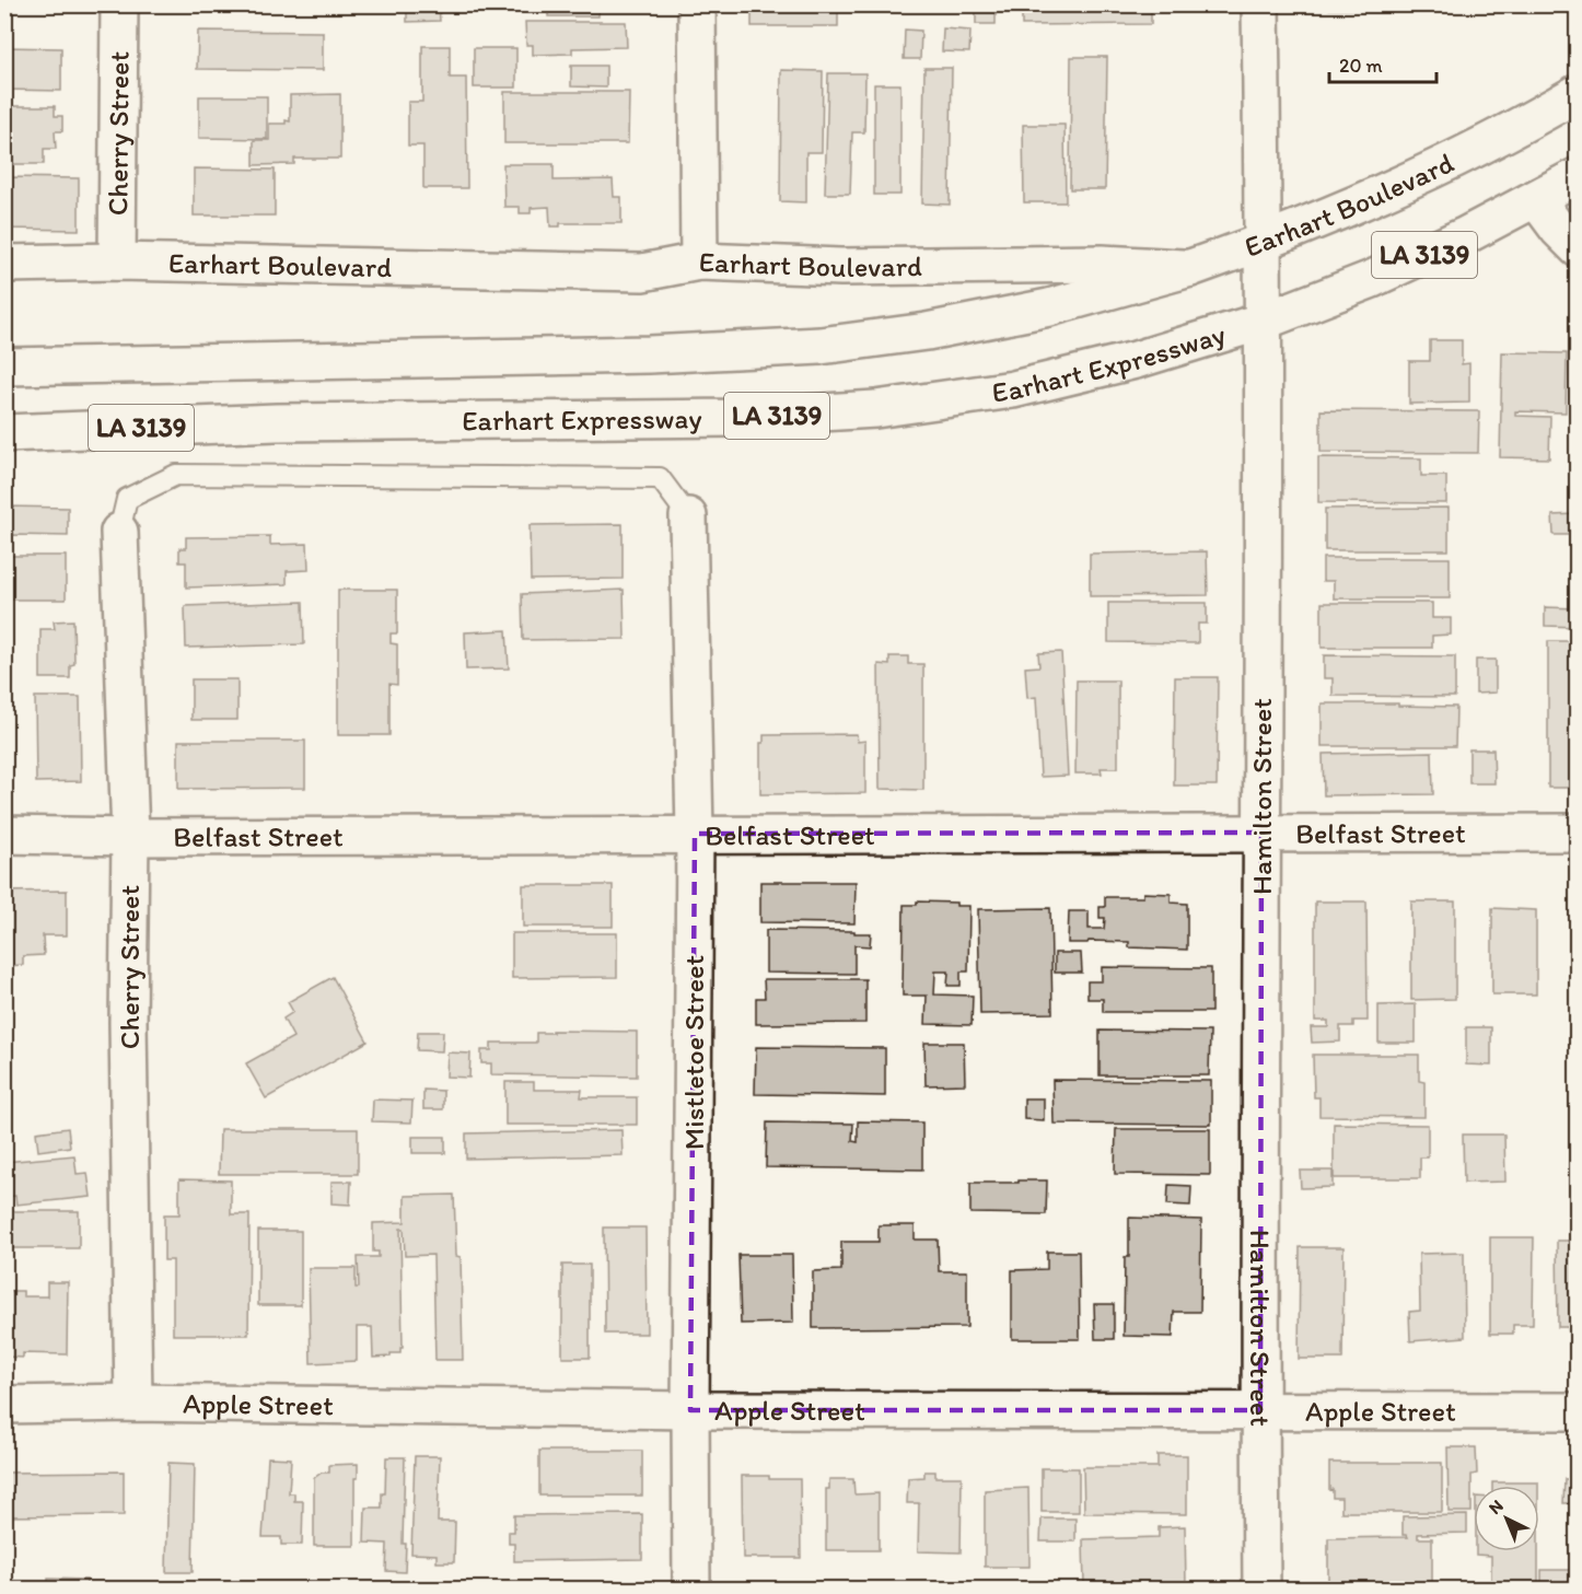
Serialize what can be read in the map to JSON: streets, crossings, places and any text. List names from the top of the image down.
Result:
{
  "streets": {
    "main road": [
      "Cherry Street",
      "Earhart Boulevard",
      "LA 3139",
      "Earhart Expressway",
      "Hamilton Street",
      "Belfast Street",
      "Mistletoe Street",
      "Apple Street"
    ]
  },
  "crossings": [
    ["Cherry Street", "Earhart Boulevard"],
    ["Cherry Street", "Belfast Street"],
    ["Cherry Street", "Apple Street"],
    ["Earhart Boulevard", "LA 3139"],
    ["Earhart Boulevard", "Hamilton Street"],
    ["LA 3139", "Earhart Expressway"],
    ["LA 3139", "Hamilton Street"],
    ["Earhart Expressway", "Hamilton Street"],
    ["Hamilton Street", "Belfast Street"],
    ["Hamilton Street", "Apple Street"],
    ["Belfast Street", "Mistletoe Street"],
    ["Mistletoe Street", "Apple Street"]
  ],
  "scale_bar": "20 m",
  "north": "top left"
}
